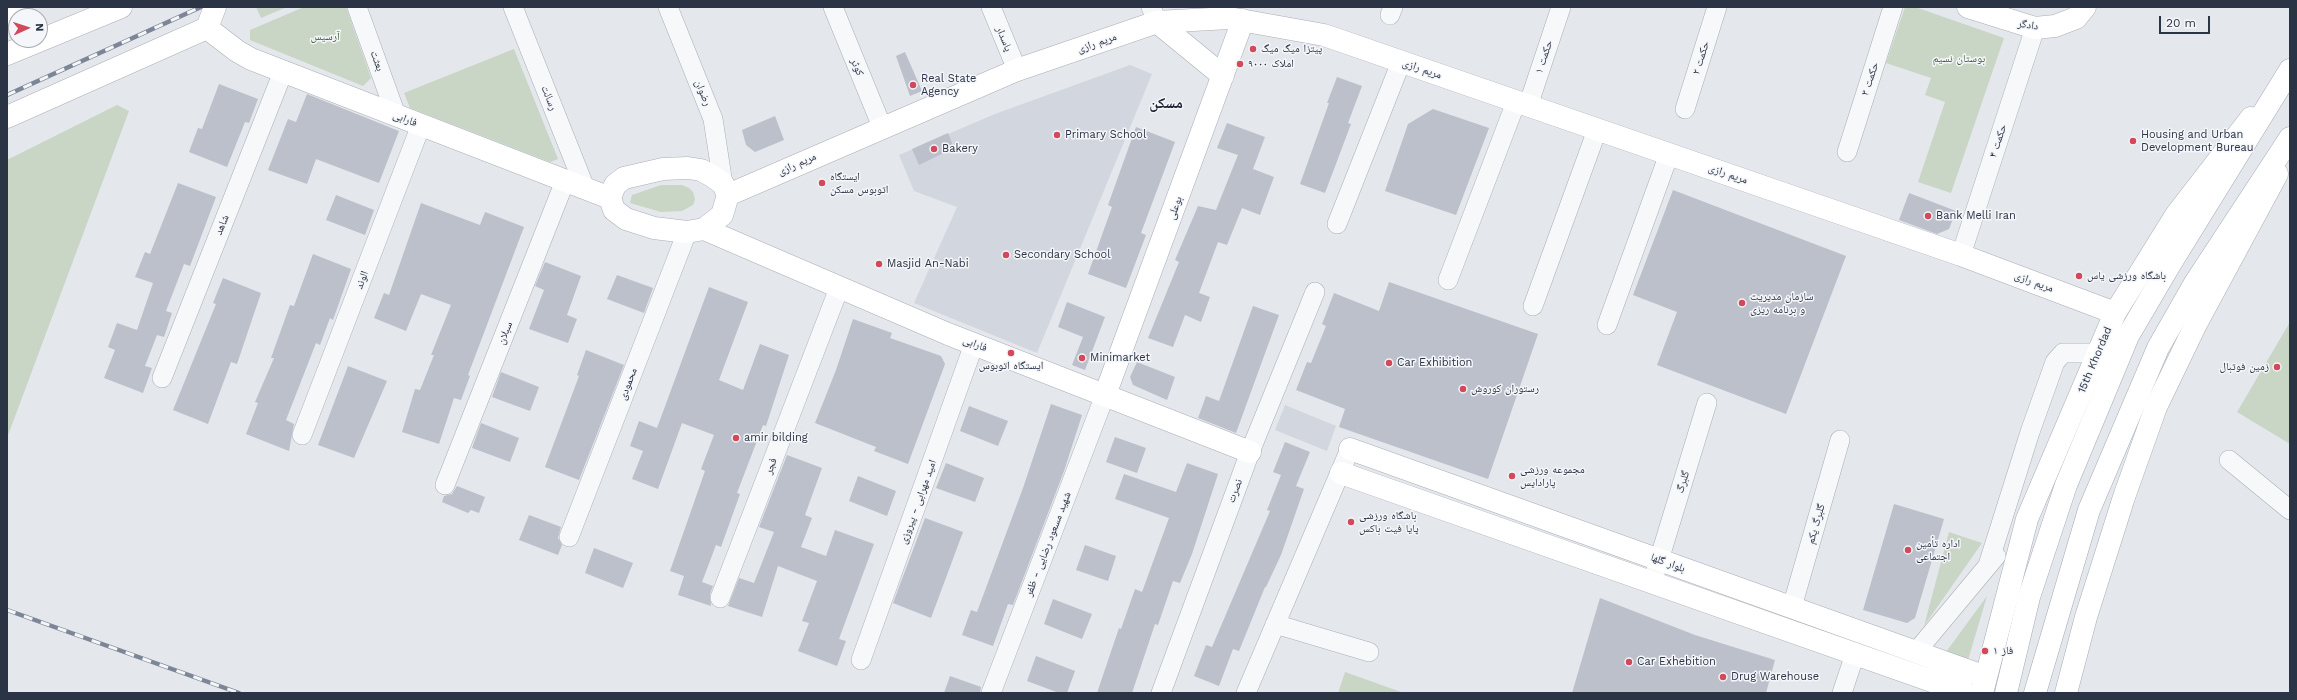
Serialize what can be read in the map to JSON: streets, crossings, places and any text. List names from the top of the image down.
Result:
{
  "streets": {
    "street": [
      "دادگر",
      "پاسدار",
      "مریم رازی",
      "حکمت ۱",
      "حکمت ۲",
      "بعثت",
      "کوثر",
      "حکمت ۳",
      "رضوان",
      "رسالت",
      "فارابی",
      "حکمت ۴",
      "بوعلی",
      "شاهد",
      "الوند",
      "سبلان",
      "15th Khordad",
      "محمودی",
      "فجر",
      "گلبرگ",
      "نصرت",
      "امید مهرابی - پیروزی",
      "گلبرگ یکم",
      "شهید مسعود رضایی - ظفر",
      "بلوار گلها"
    ]
  },
  "crossings": [
    ["دادگر", "حکمت ۴"],
    ["پاسدار", "مریم رازی"],
    ["مریم رازی", "حکمت ۱"],
    ["مریم رازی", "کوثر"],
    ["مریم رازی", "رضوان"],
    ["مریم رازی", "حکمت ۴"],
    ["مریم رازی", "بوعلی"],
    ["مریم رازی", "15th Khordad"],
    ["بعثت", "فارابی"],
    ["رسالت", "فارابی"],
    ["رسالت", "سبلان"],
    ["فارابی", "بوعلی"],
    ["فارابی", "شاهد"],
    ["فارابی", "الوند"],
    ["فارابی", "سبلان"],
    ["فارابی", "محمودی"],
    ["فارابی", "فجر"],
    ["فارابی", "نصرت"],
    ["فارابی", "امید مهرابی - پیروزی"],
    ["فارابی", "شهید مسعود رضایی - ظفر"],
    ["بوعلی", "شهید مسعود رضایی - ظفر"],
    ["15th Khordad", "بلوار گلها"],
    ["گلبرگ", "بلوار گلها"],
    ["گلبرگ یکم", "بلوار گلها"]
  ],
  "districts": ["مسکن"],
  "parks": ["آرسیس", "بوستان نسیم"],
  "places": [
    "پیتزا میگ میگ",
    "املاک ۹۰۰۰",
    "Real State Agency",
    "Primary School",
    "Housing and Urban Development Bureau",
    "Bakery",
    "ایستگاه اتوبوس مسکن",
    "Bank Melli Iran",
    "Secondary School",
    "Masjid An-Nabi",
    "باشگاه ورزشی یاس",
    "سازمان مدیریت و برنامه ریزی",
    "ایستگاه اتوبوس",
    "Minimarket",
    "Car Exhibition",
    "زمین فوتبال",
    "رستوران کوروش",
    "amir bilding",
    "مجموعه ورزشی پارادایس",
    "باشگاه ورزشی پایا فیت باکس",
    "اداره تأمین اجتماعی",
    "فاز ۱",
    "Car Exhebition",
    "Drug Warehouse"
  ],
  "scale_bar": "20 m",
  "north": "right"
}
